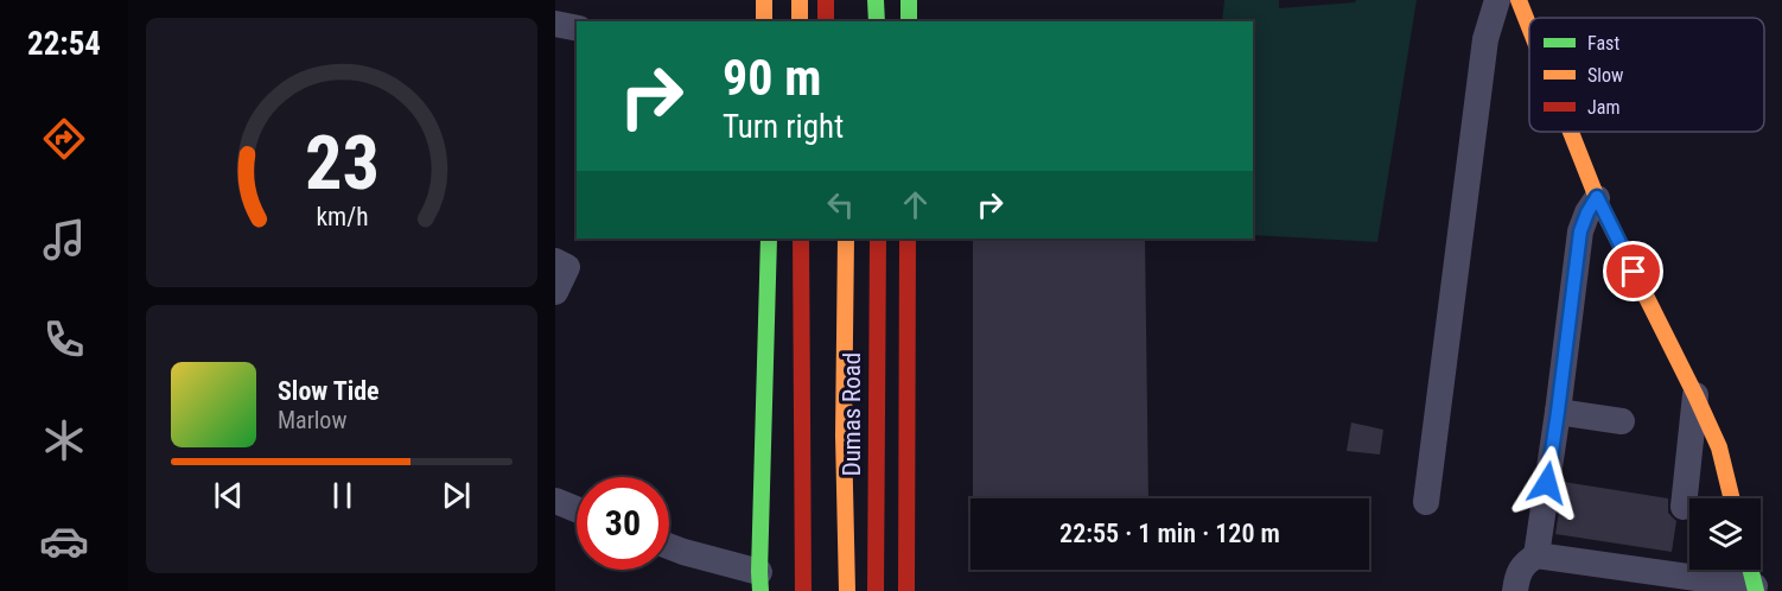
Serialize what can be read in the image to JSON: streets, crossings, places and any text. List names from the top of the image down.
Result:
{
  "streets": {
    "street": ["Dumas Road"]
  },
  "legend": ["Fast", "Slow", "Jam"],
  "page": {
    "tabs": "22:54",
    "turn": ["90 m", "Turn right"],
    "song": ["Slow Tide", "Marlow"],
    "limit": "30",
    "trip": "22:55 · 1 min · 120 m",
    "gauge": ["23", "km/h"]
  }
}
